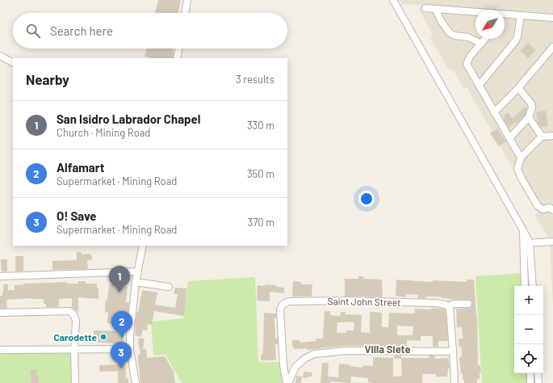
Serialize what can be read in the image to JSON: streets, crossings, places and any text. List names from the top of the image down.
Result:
{
  "streets": {
    "street": ["Saint John Street"]
  },
  "districts": ["Villa Siete"],
  "places": ["Carodette"],
  "north": "bottom left",
  "page": {
    "search": "Search here",
    "heading": ["Nearby", "3 results"],
    "list": [
      {
        "mark": "1",
        "name": "San Isidro Labrador Chapel",
        "note": "Church · Mining Road",
        "value": "330 m"
      },
      {
        "mark": "2",
        "name": "Alfamart",
        "note": "Supermarket · Mining Road",
        "value": "350 m"
      },
      {
        "mark": "3",
        "name": "O! Save",
        "note": "Supermarket · Mining Road",
        "value": "370 m"
      }
    ],
    "pins": ["1", "2", "3"],
    "map_buttons": ["+", "−"]
  }
}
